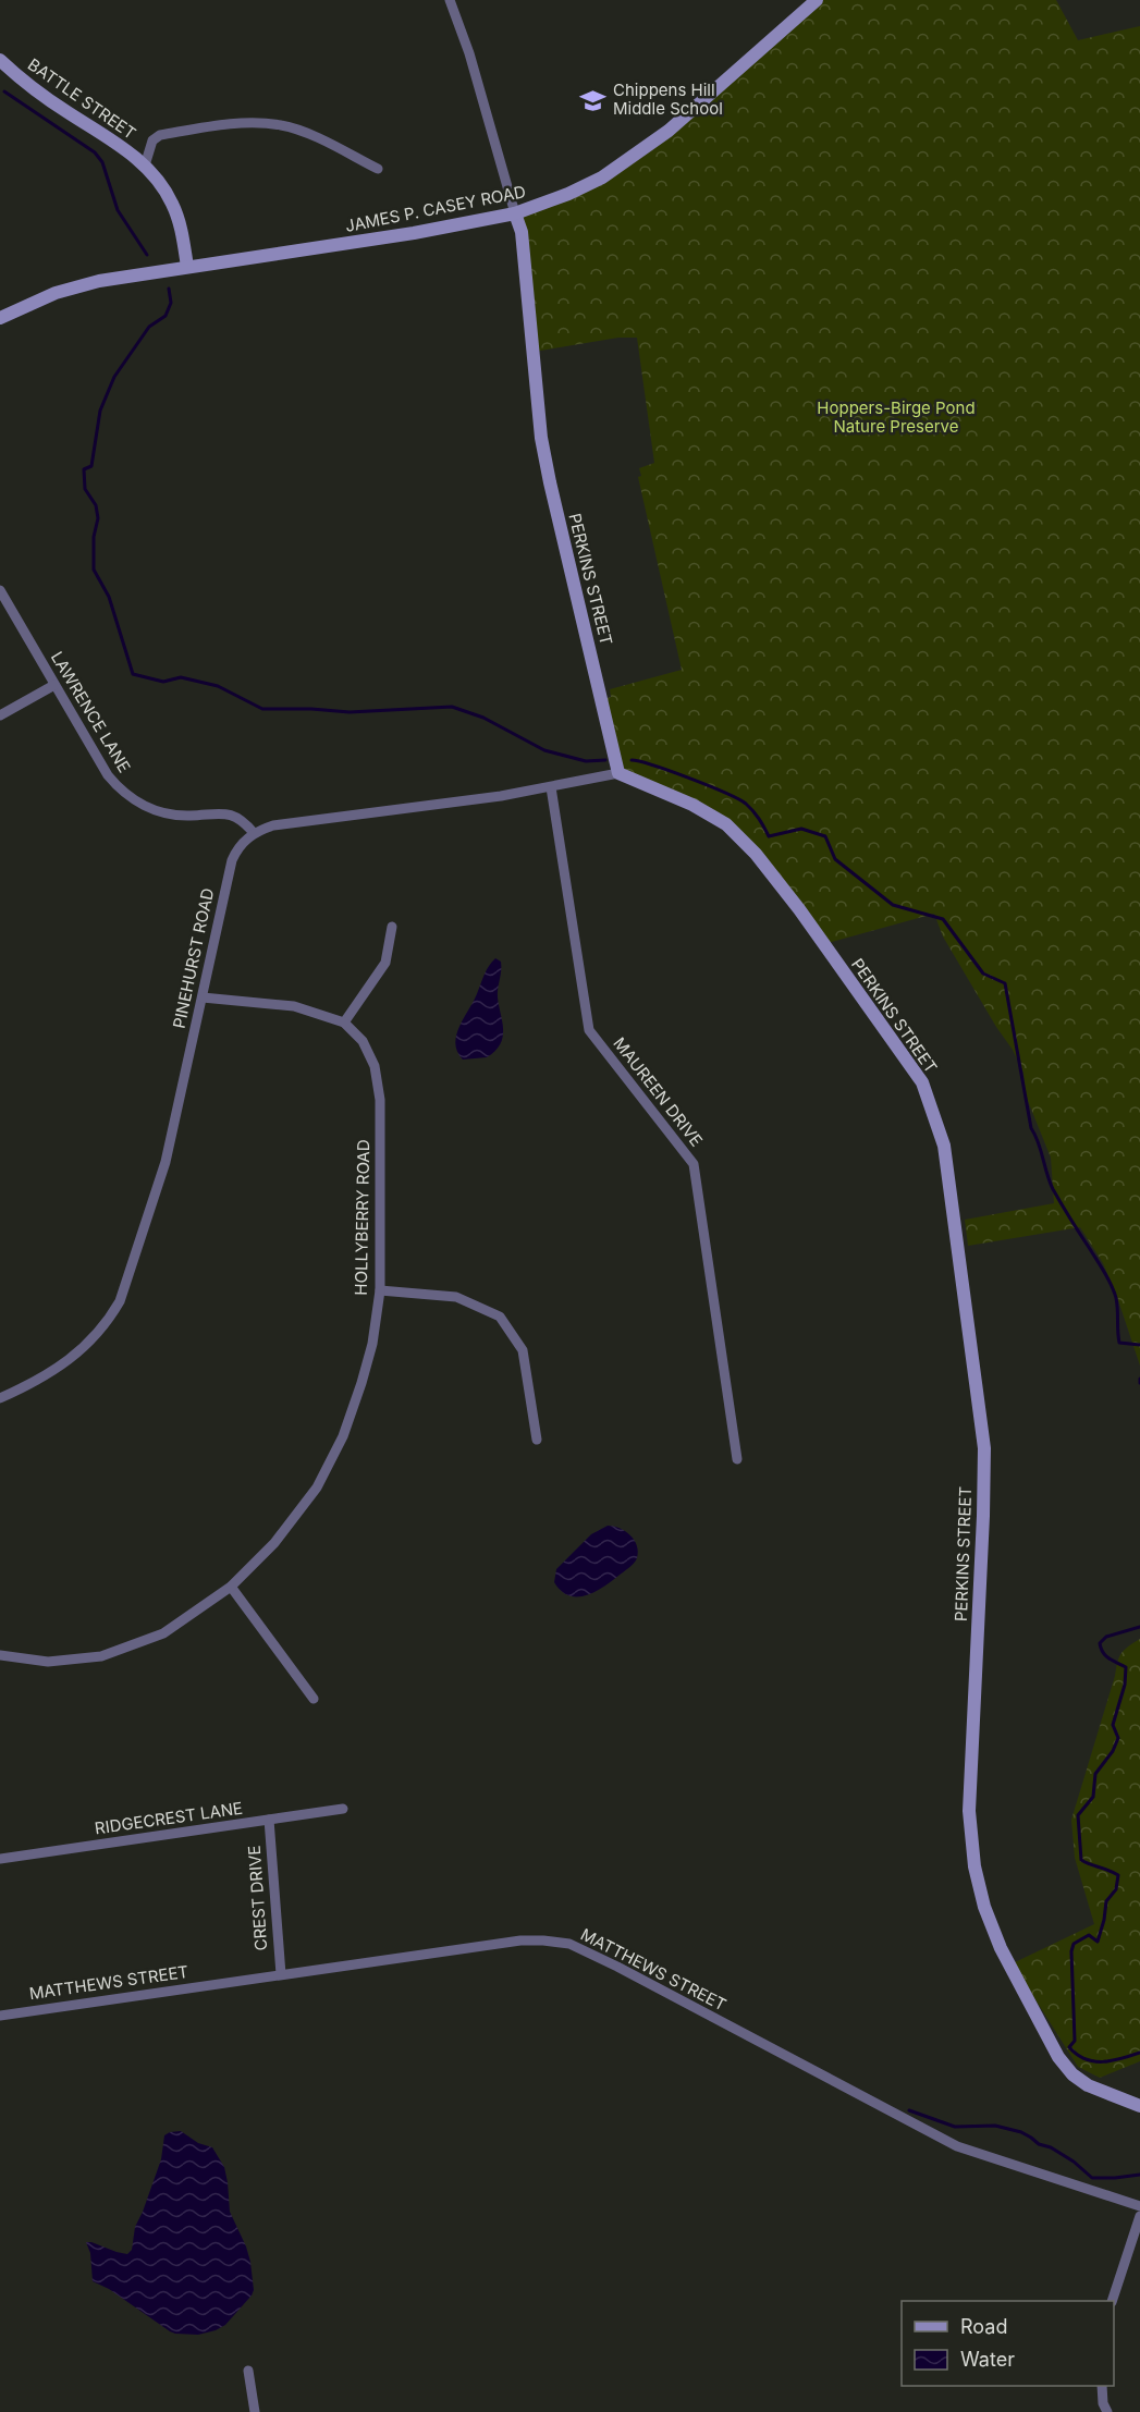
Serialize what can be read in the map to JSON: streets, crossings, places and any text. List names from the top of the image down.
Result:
{
  "streets": {
    "street": [
      "BATTLE STREET",
      "JAMES P. CASEY ROAD",
      "PERKINS STREET",
      "LAWRENCE LANE",
      "PINEHURST ROAD",
      "MAUREEN DRIVE",
      "HOLLYBERRY ROAD",
      "RIDGECREST LANE",
      "CREST DRIVE",
      "MATTHEWS STREET"
    ]
  },
  "crossings": [
    ["BATTLE STREET", "JAMES P. CASEY ROAD"],
    ["JAMES P. CASEY ROAD", "PERKINS STREET"],
    ["LAWRENCE LANE", "PINEHURST ROAD"],
    ["RIDGECREST LANE", "CREST DRIVE"],
    ["CREST DRIVE", "MATTHEWS STREET"]
  ],
  "parks": ["Hoppers-Birge Pond Nature Preserve"],
  "places": {
    "school or university": ["Chippens Hill Middle School"]
  },
  "legend": ["Road", "Water"]
}
